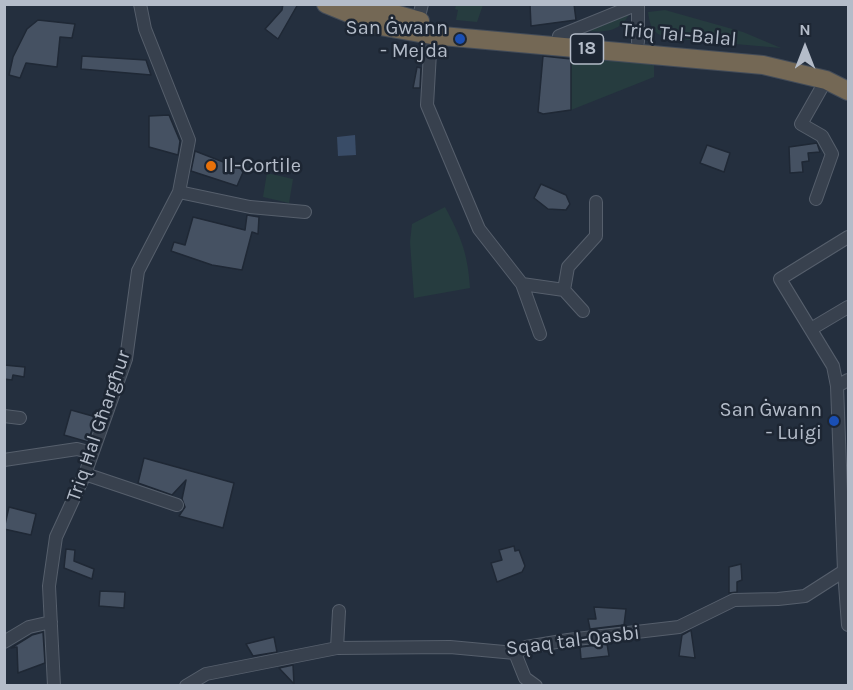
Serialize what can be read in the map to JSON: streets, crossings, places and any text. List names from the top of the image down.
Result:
{
  "streets": {
    "highway": ["Triq Tal-Balal", "18"],
    "street": ["Triq Ħal Għargħur", "Sqaq tal-Qasbi"]
  },
  "places": ["San Ġwann - Mejda", "Il-Cortile", "San Ġwann - Luigi"],
  "north": "top"
}
